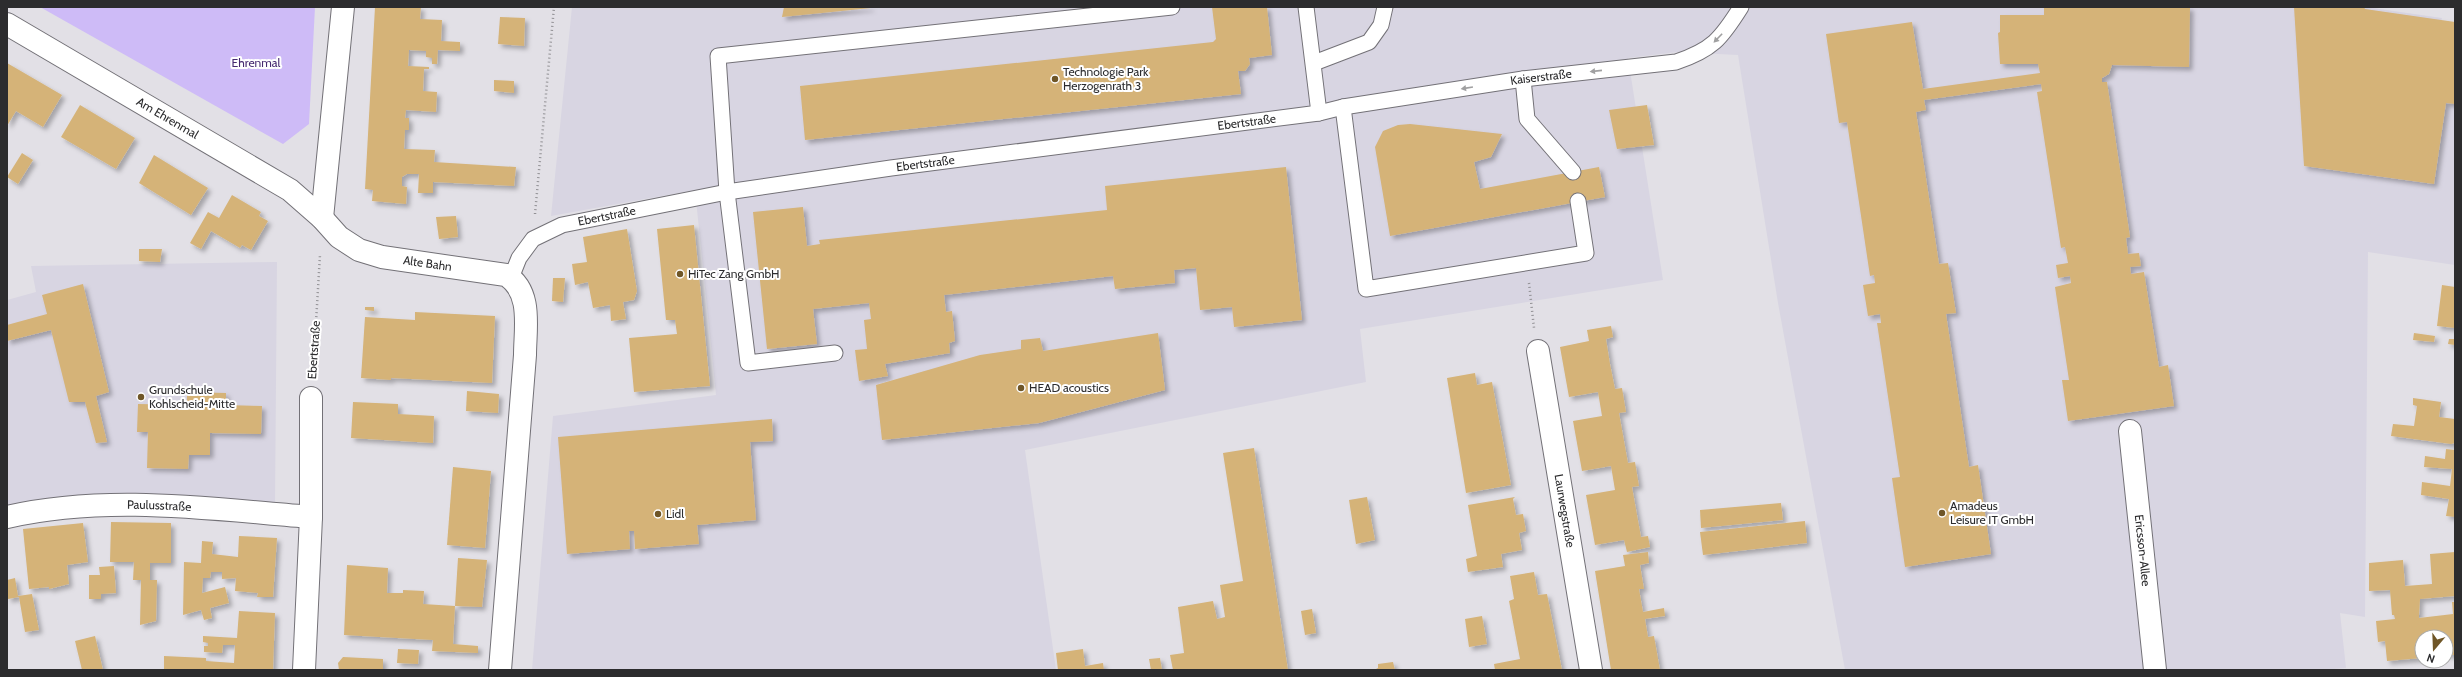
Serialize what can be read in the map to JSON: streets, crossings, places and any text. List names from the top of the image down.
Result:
{
  "streets": {
    "street": [
      "Am Ehrenmal",
      "Alte Bahn",
      "Paulusstraße",
      "Laurwegstraße",
      "Ericsson-Allee"
    ],
    "lane": ["Kaiserstraße", "Ebertstraße"]
  },
  "crossings": [
    ["Kaiserstraße", "Ebertstraße"],
    ["Am Ehrenmal", "Ebertstraße"],
    ["Am Ehrenmal", "Alte Bahn"],
    ["Ebertstraße", "Alte Bahn"]
  ],
  "one_way": ["Kaiserstraße"],
  "parks": ["Ehrenmal"],
  "places": [
    "Technologie Park Herzogenrath 3",
    "HiTec Zang GmbH",
    "HEAD acoustics",
    "Grundschule Kohlscheid-Mitte",
    "Amadeus Leisure IT GmbH",
    "Lidl"
  ],
  "north": "bottom"
}
